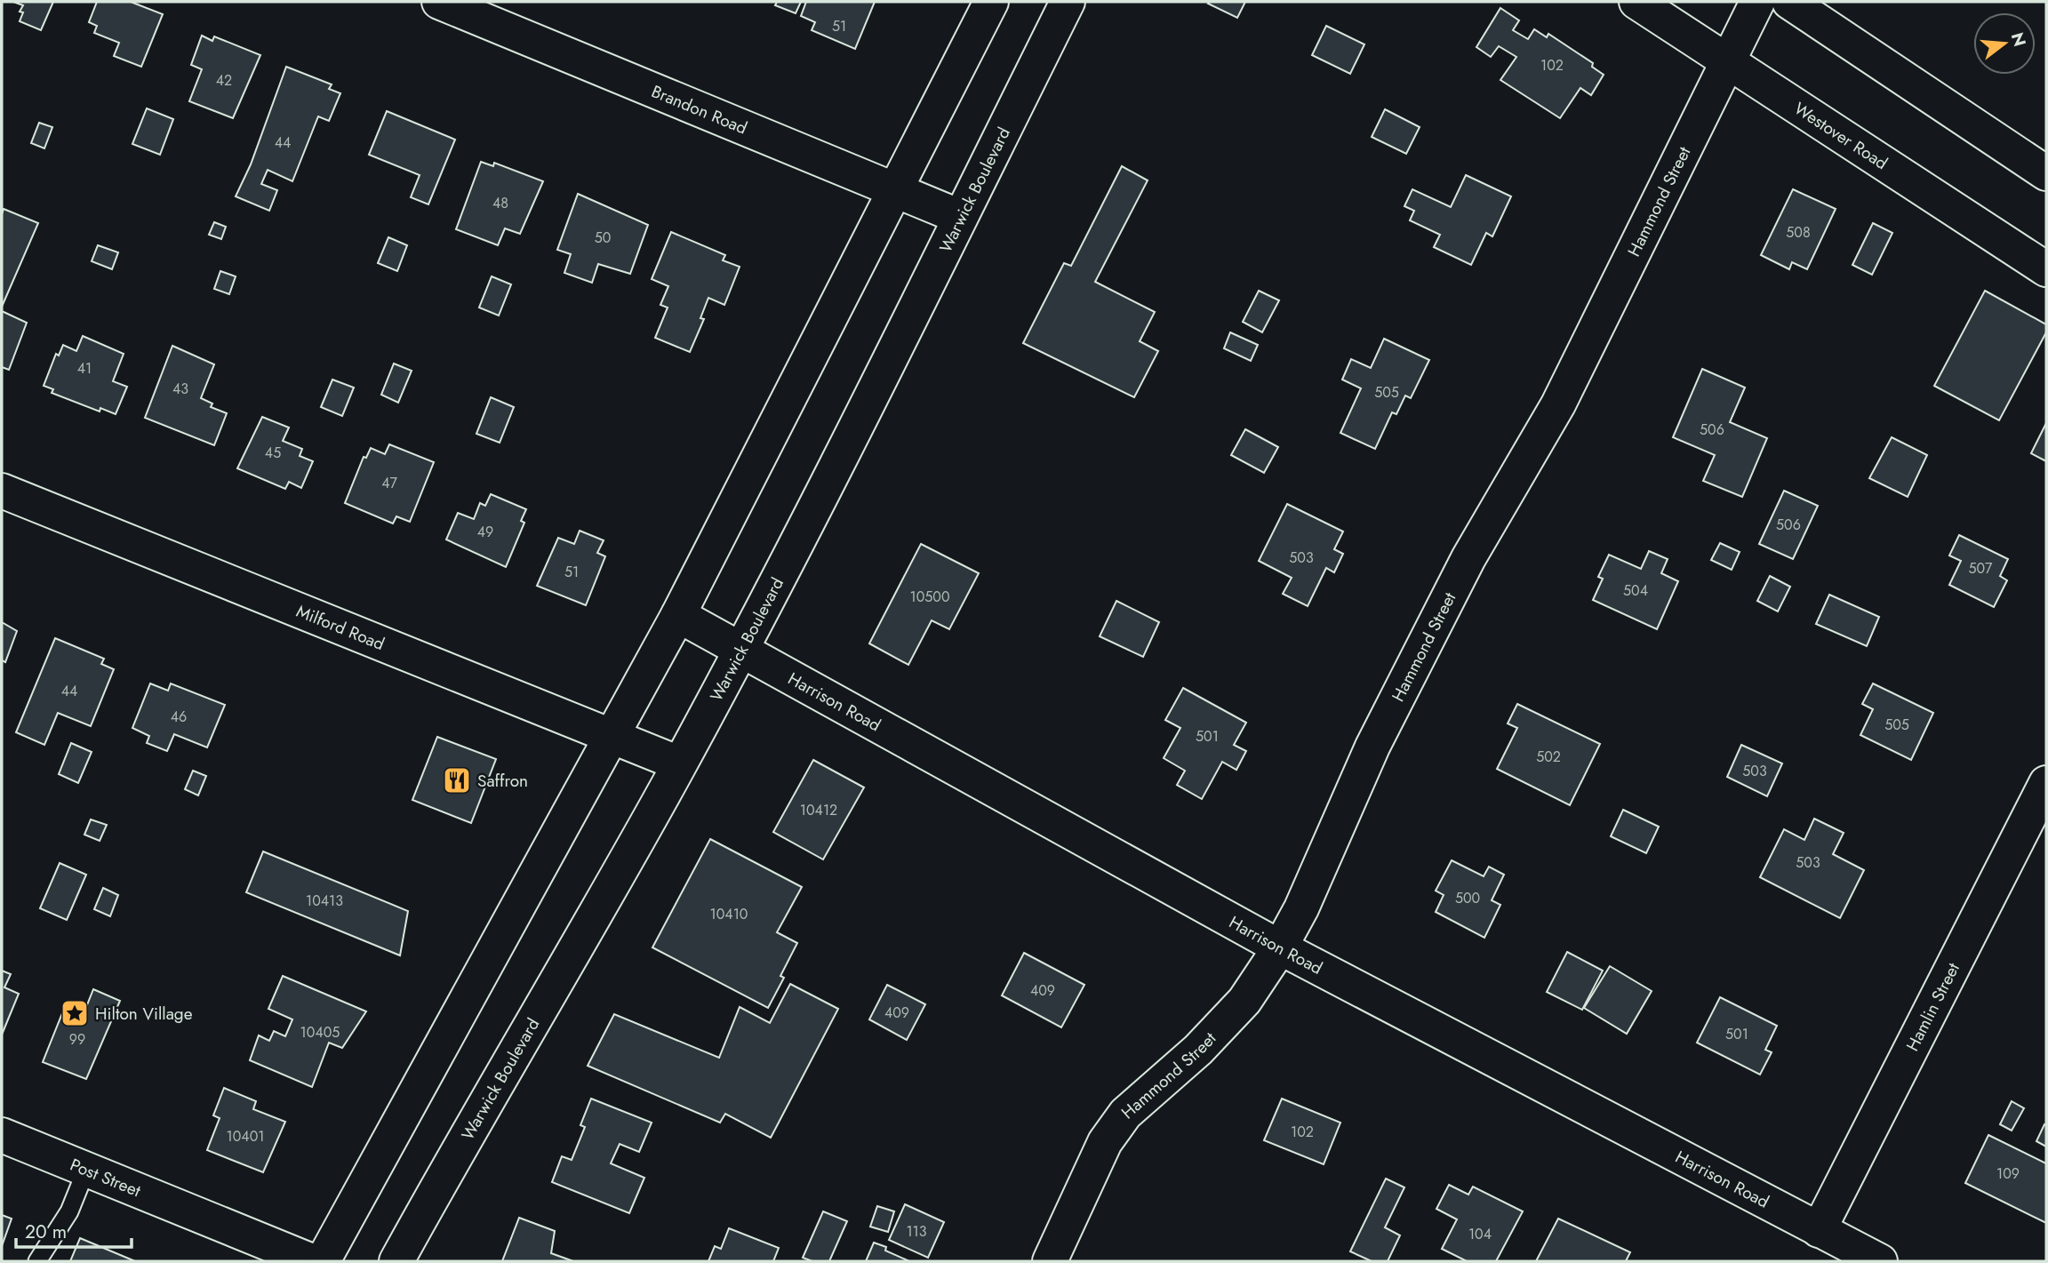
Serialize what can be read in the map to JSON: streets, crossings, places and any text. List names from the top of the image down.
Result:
{
  "streets": {
    "street": [
      "Brandon Road",
      "Westover Road",
      "Warwick Boulevard",
      "Hammond Street",
      "Milford Road",
      "Harrison Road",
      "Hamlin Street",
      "Post Street"
    ]
  },
  "crossings": [
    ["Brandon Road", "Warwick Boulevard"],
    ["Westover Road", "Hammond Street"],
    ["Warwick Boulevard", "Milford Road"],
    ["Warwick Boulevard", "Harrison Road"],
    ["Hammond Street", "Harrison Road"],
    ["Harrison Road", "Hamlin Street"]
  ],
  "places": {
    "restaurant": ["Saffron"],
    "place": ["Hilton Village"]
  },
  "house_numbers": [
    "51",
    "102",
    "42",
    "44",
    "48",
    "508",
    "50",
    "41",
    "43",
    "505",
    "506",
    "45",
    "47",
    "506",
    "49",
    "503",
    "507",
    "51",
    "504",
    "10500",
    "44",
    "46",
    "505",
    "501",
    "502",
    "503",
    "10412",
    "503",
    "500",
    "10413",
    "10410",
    "409",
    "409",
    "10405",
    "501",
    "99",
    "102",
    "10401",
    "109",
    "113",
    "104"
  ],
  "scale_bar": "20 m",
  "north": "right"
}
